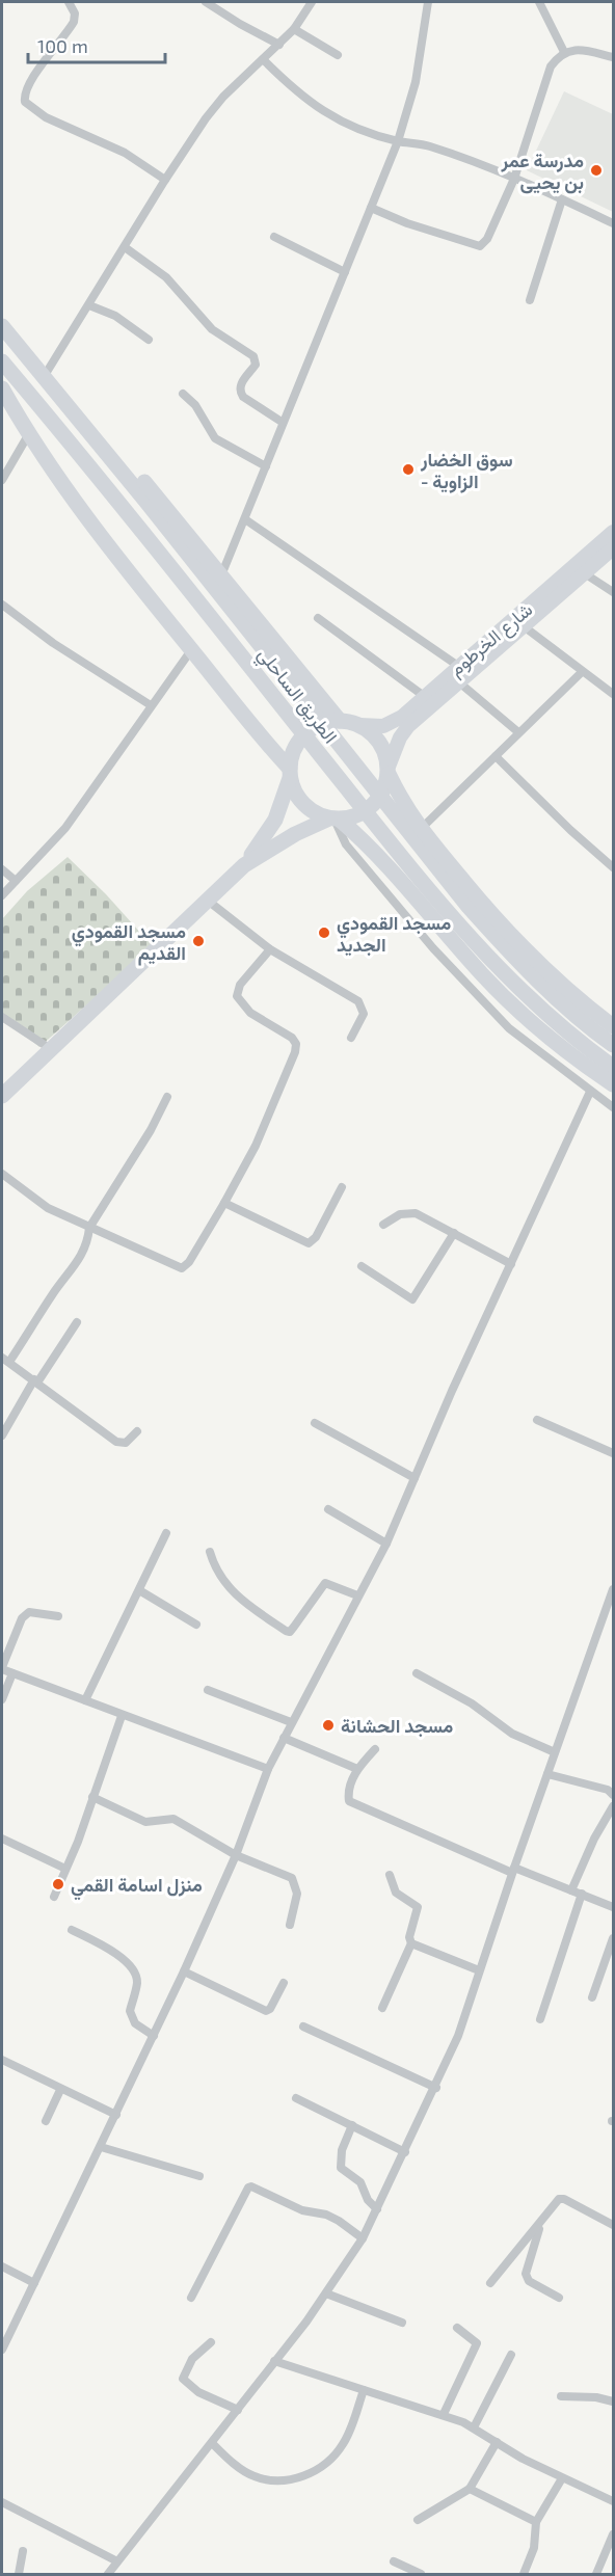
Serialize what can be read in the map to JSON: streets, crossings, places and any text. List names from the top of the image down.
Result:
{
  "streets": {
    "highway": ["الطريق الساحلي"],
    "main road": ["شارع الخرطوم"]
  },
  "places": [
    "مدرسة عمر بن يحيى",
    "سوق الخضار - الزاوية",
    "مسجد القمودي الجديد",
    "مسجد القمودي القديم",
    "مسجد الحشانة",
    "منزل اسامة القمي"
  ],
  "scale_bar": "100 m"
}
